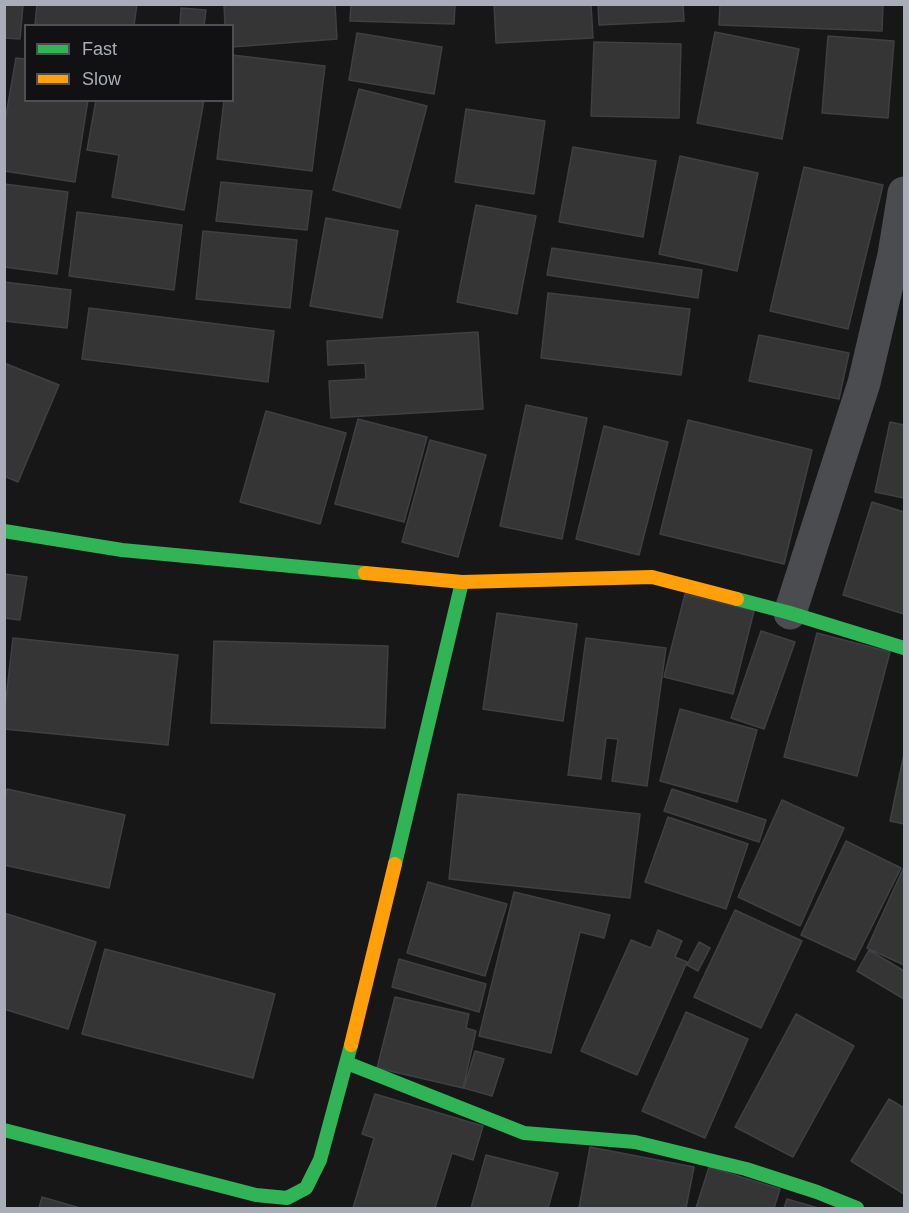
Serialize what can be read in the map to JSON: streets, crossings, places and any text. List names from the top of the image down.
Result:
{
  "legend": ["Fast", "Slow"]
}
